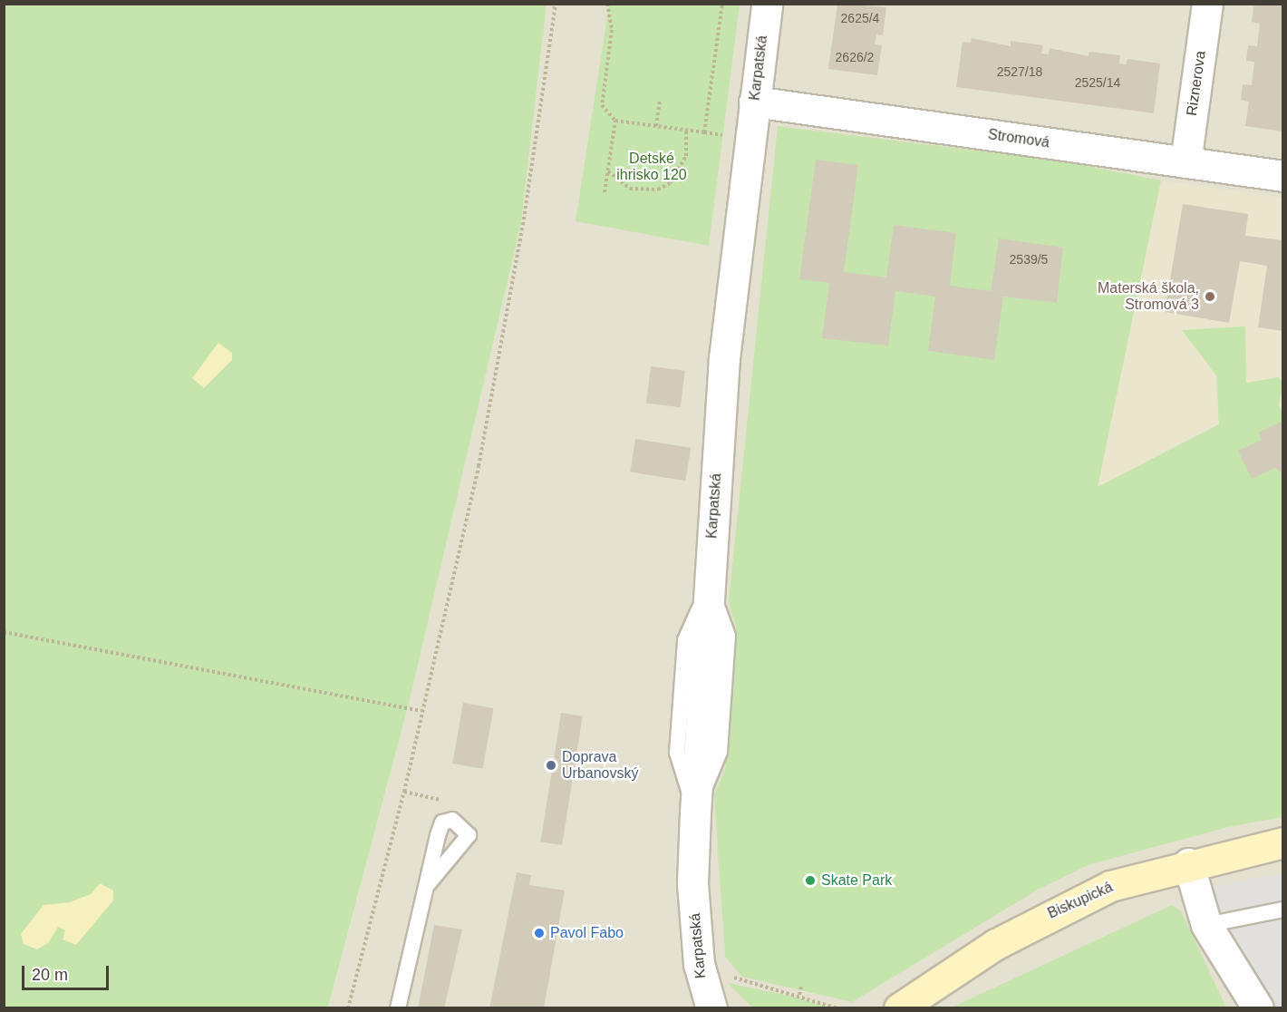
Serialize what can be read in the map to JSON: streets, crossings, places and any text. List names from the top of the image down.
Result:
{
  "streets": {
    "street": [
      "Karpatská",
      "Riznerova",
      "Stromová",
      "Biskupická"
    ]
  },
  "crossings": [
    ["Karpatská", "Stromová"],
    ["Riznerova", "Stromová"]
  ],
  "parks": ["Detské ihrisko 120"],
  "places": [
    "Materská škola, Stromová 3",
    "Doprava Urbanovský",
    "Skate Park",
    "Pavol Fabo"
  ],
  "house_numbers": [
    "2625/4",
    "2626/2",
    "2527/18",
    "2525/14",
    "2539/5"
  ],
  "scale_bar": "20 m"
}
